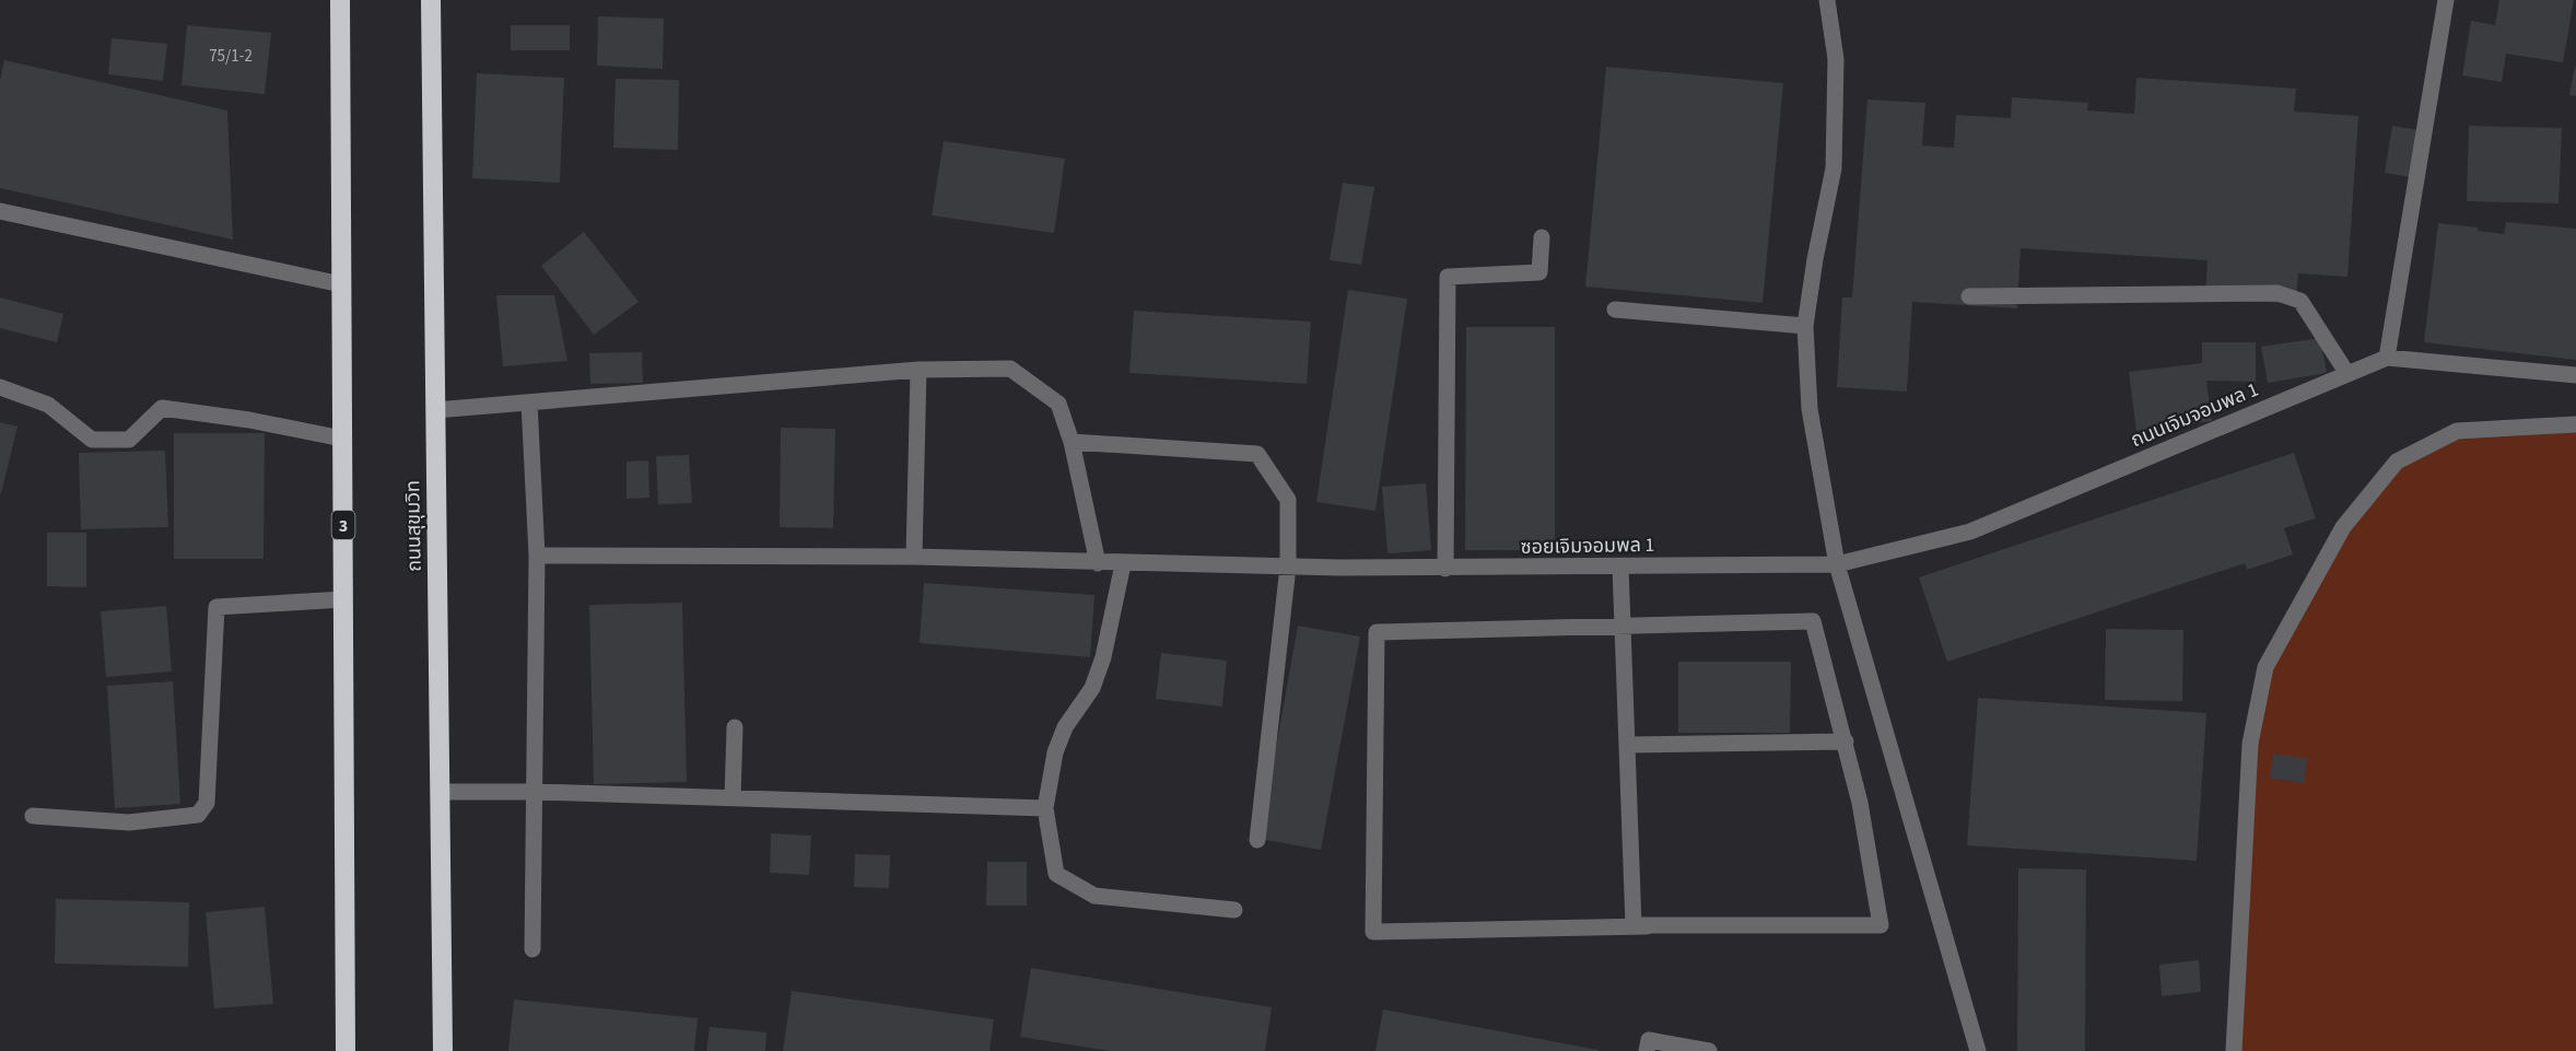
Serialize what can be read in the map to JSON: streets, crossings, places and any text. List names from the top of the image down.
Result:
{
  "streets": {
    "highway": ["3", "ถนนสุขุมวิท"],
    "street": ["ถนนเจิมจอมพล 1", "ซอยเจิมจอมพล 1"]
  },
  "crossings": [
    ["ถนนเจิมจอมพล 1", "ซอยเจิมจอมพล 1"]
  ],
  "house_numbers": ["75/1-2"]
}
